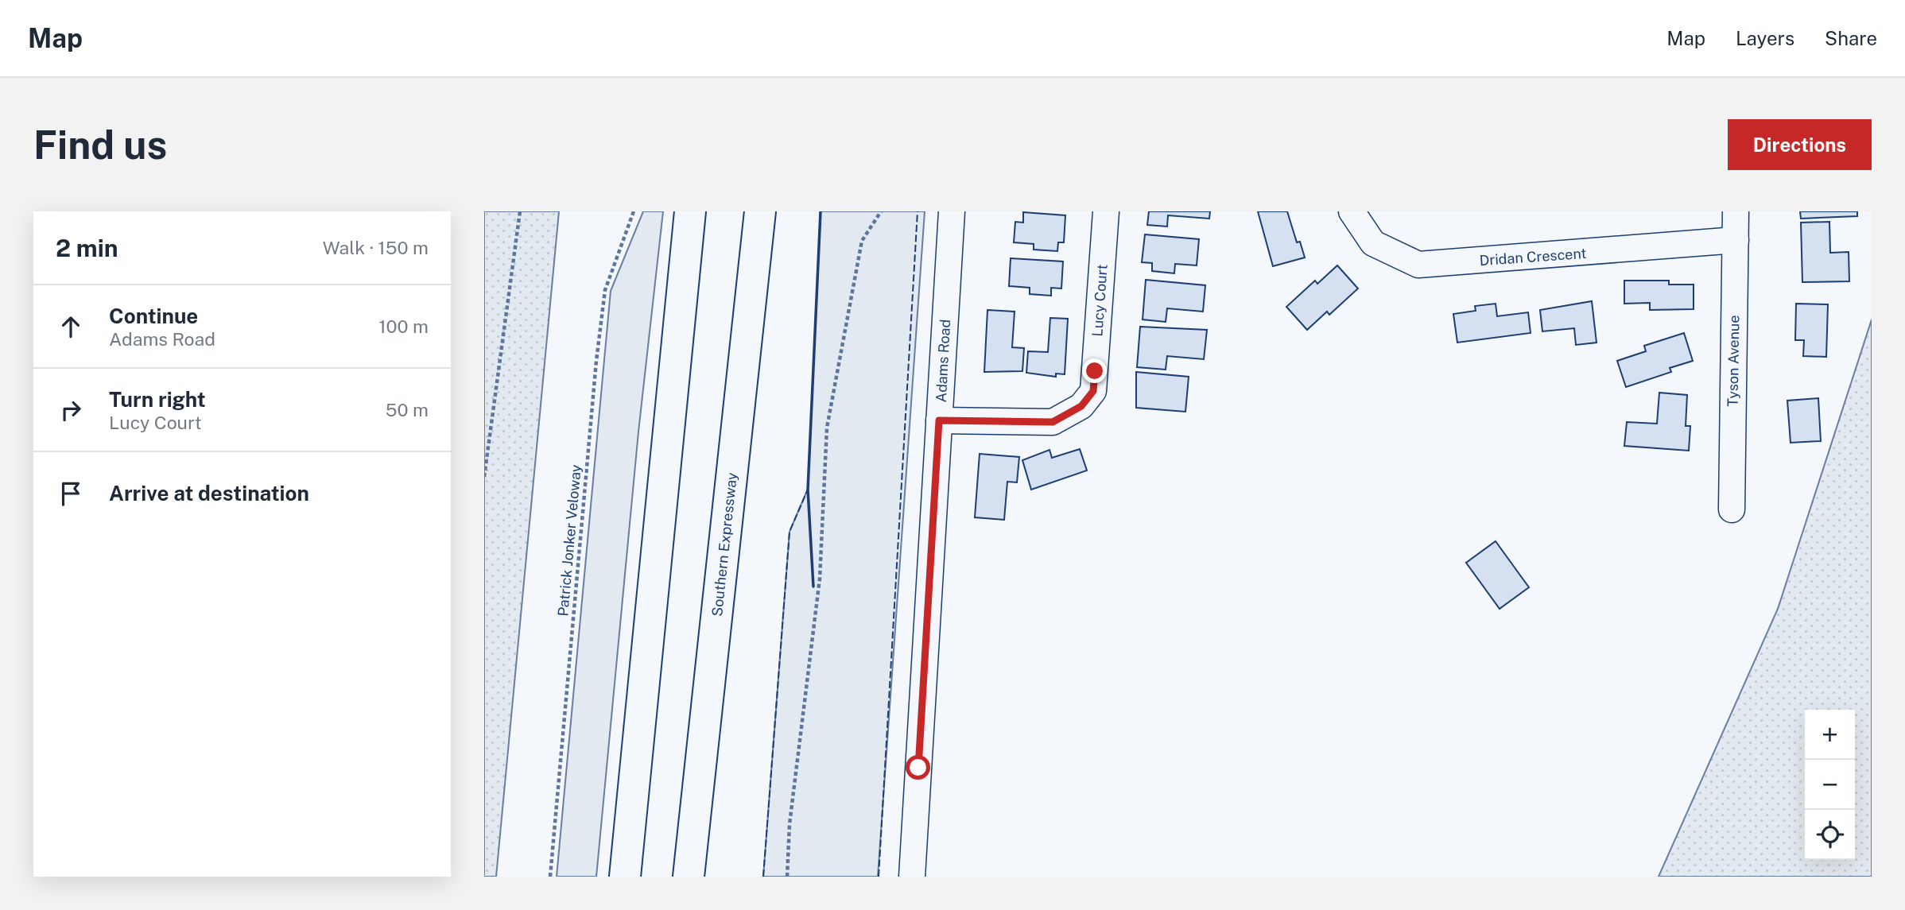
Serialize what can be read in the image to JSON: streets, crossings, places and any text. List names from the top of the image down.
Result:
{
  "streets": {
    "highway": ["Southern Expressway"],
    "street": [
      "Dridan Crescent",
      "Lucy Court",
      "Adams Road",
      "Tyson Avenue"
    ],
    "path": ["Patrick Jonker Veloway"]
  },
  "crossings": [
    ["Dridan Crescent", "Tyson Avenue"],
    ["Lucy Court", "Adams Road"]
  ],
  "page": {
    "header": "Map",
    "nav": ["Map", "Layers", "Share"],
    "buttons": "Directions",
    "title": "Find us",
    "heading": ["2 min", "Walk · 150 m"],
    "list": [
      ["Continue", "Adams Road", "100 m"],
      ["Turn right", "Lucy Court", "50 m"],
      "Arrive at destination"
    ],
    "map_buttons": ["+", "−"]
  }
}
